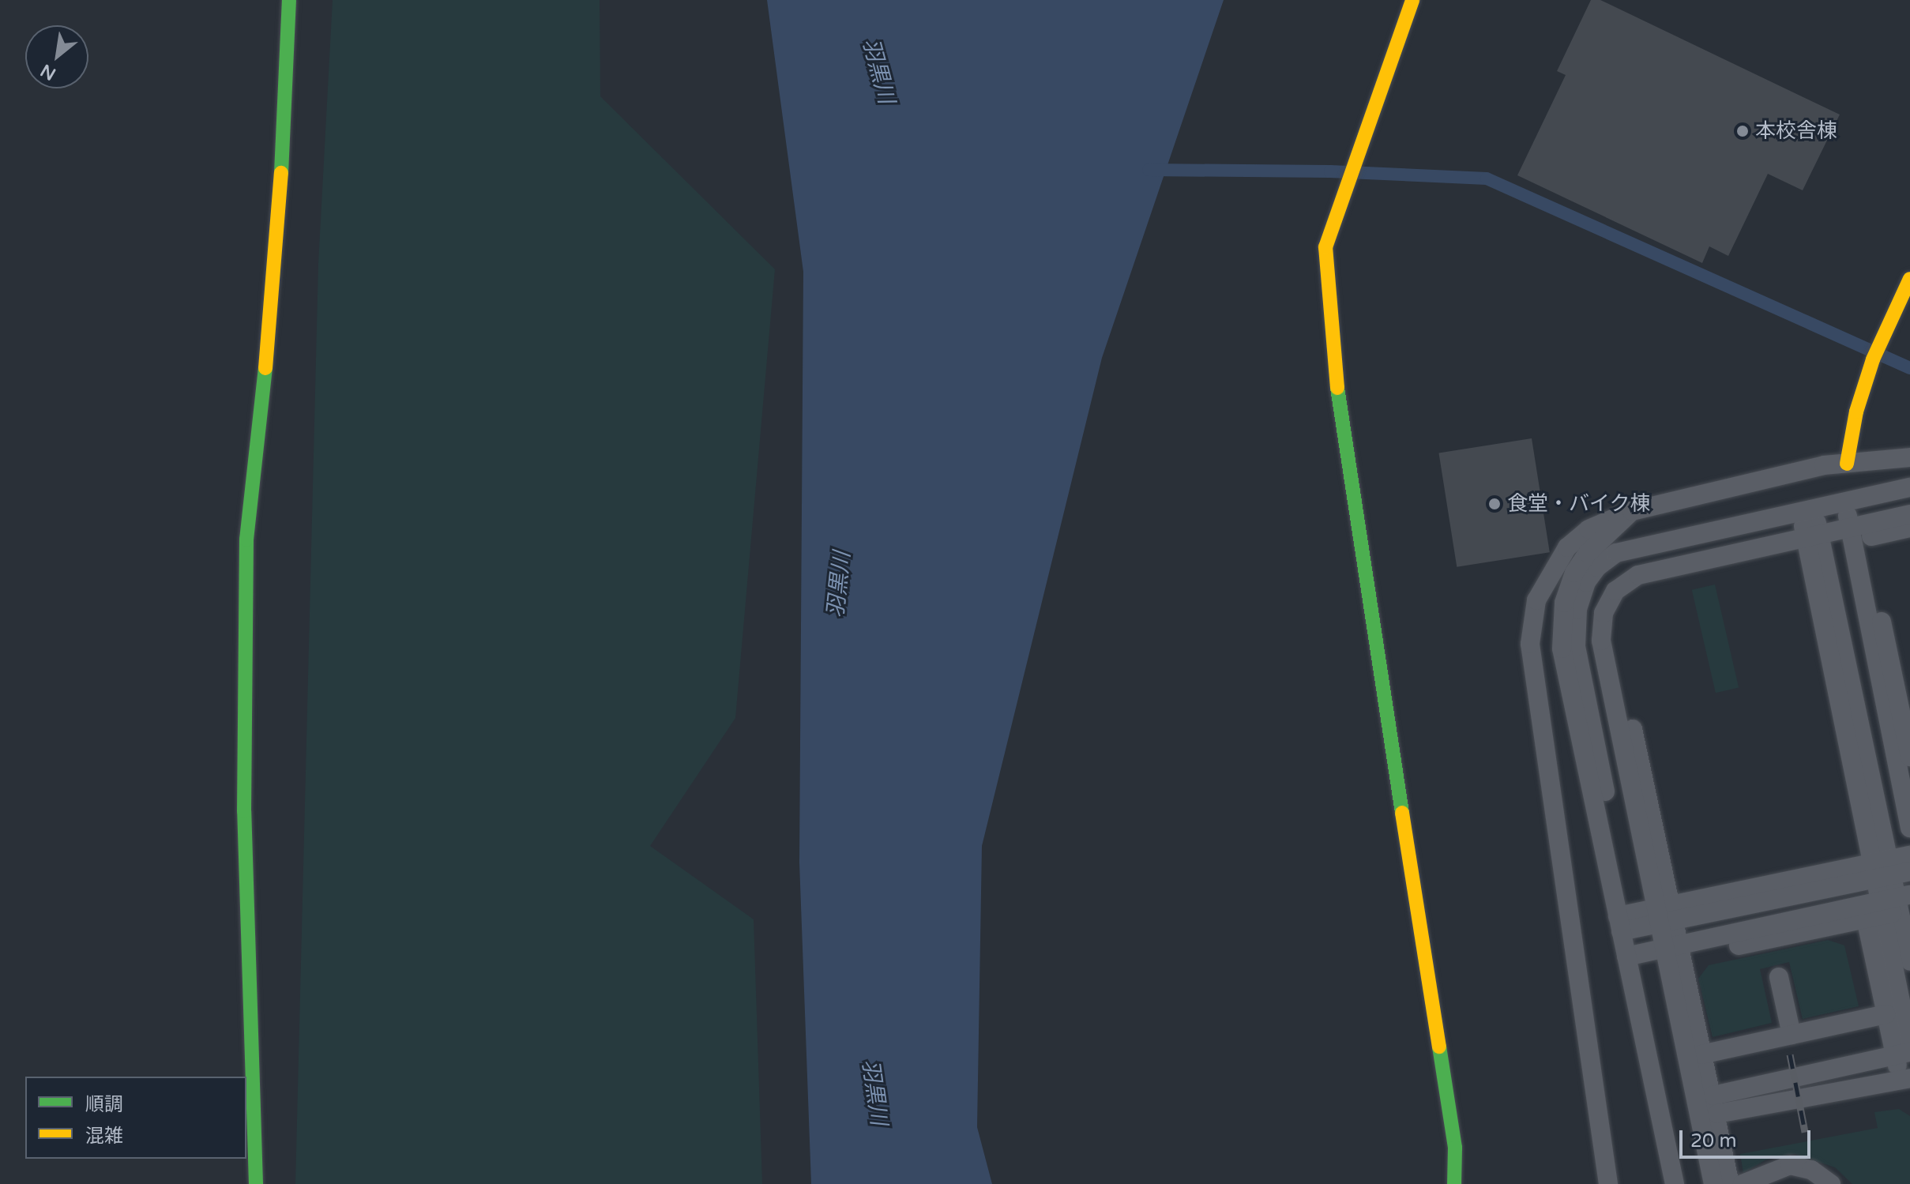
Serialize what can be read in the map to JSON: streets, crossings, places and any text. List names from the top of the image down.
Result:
{
  "water": ["羽黒川"],
  "places": ["本校舎棟", "食堂・バイク棟"],
  "legend": ["順調", "混雑"],
  "scale_bar": "20 m",
  "north": "bottom left"
}
